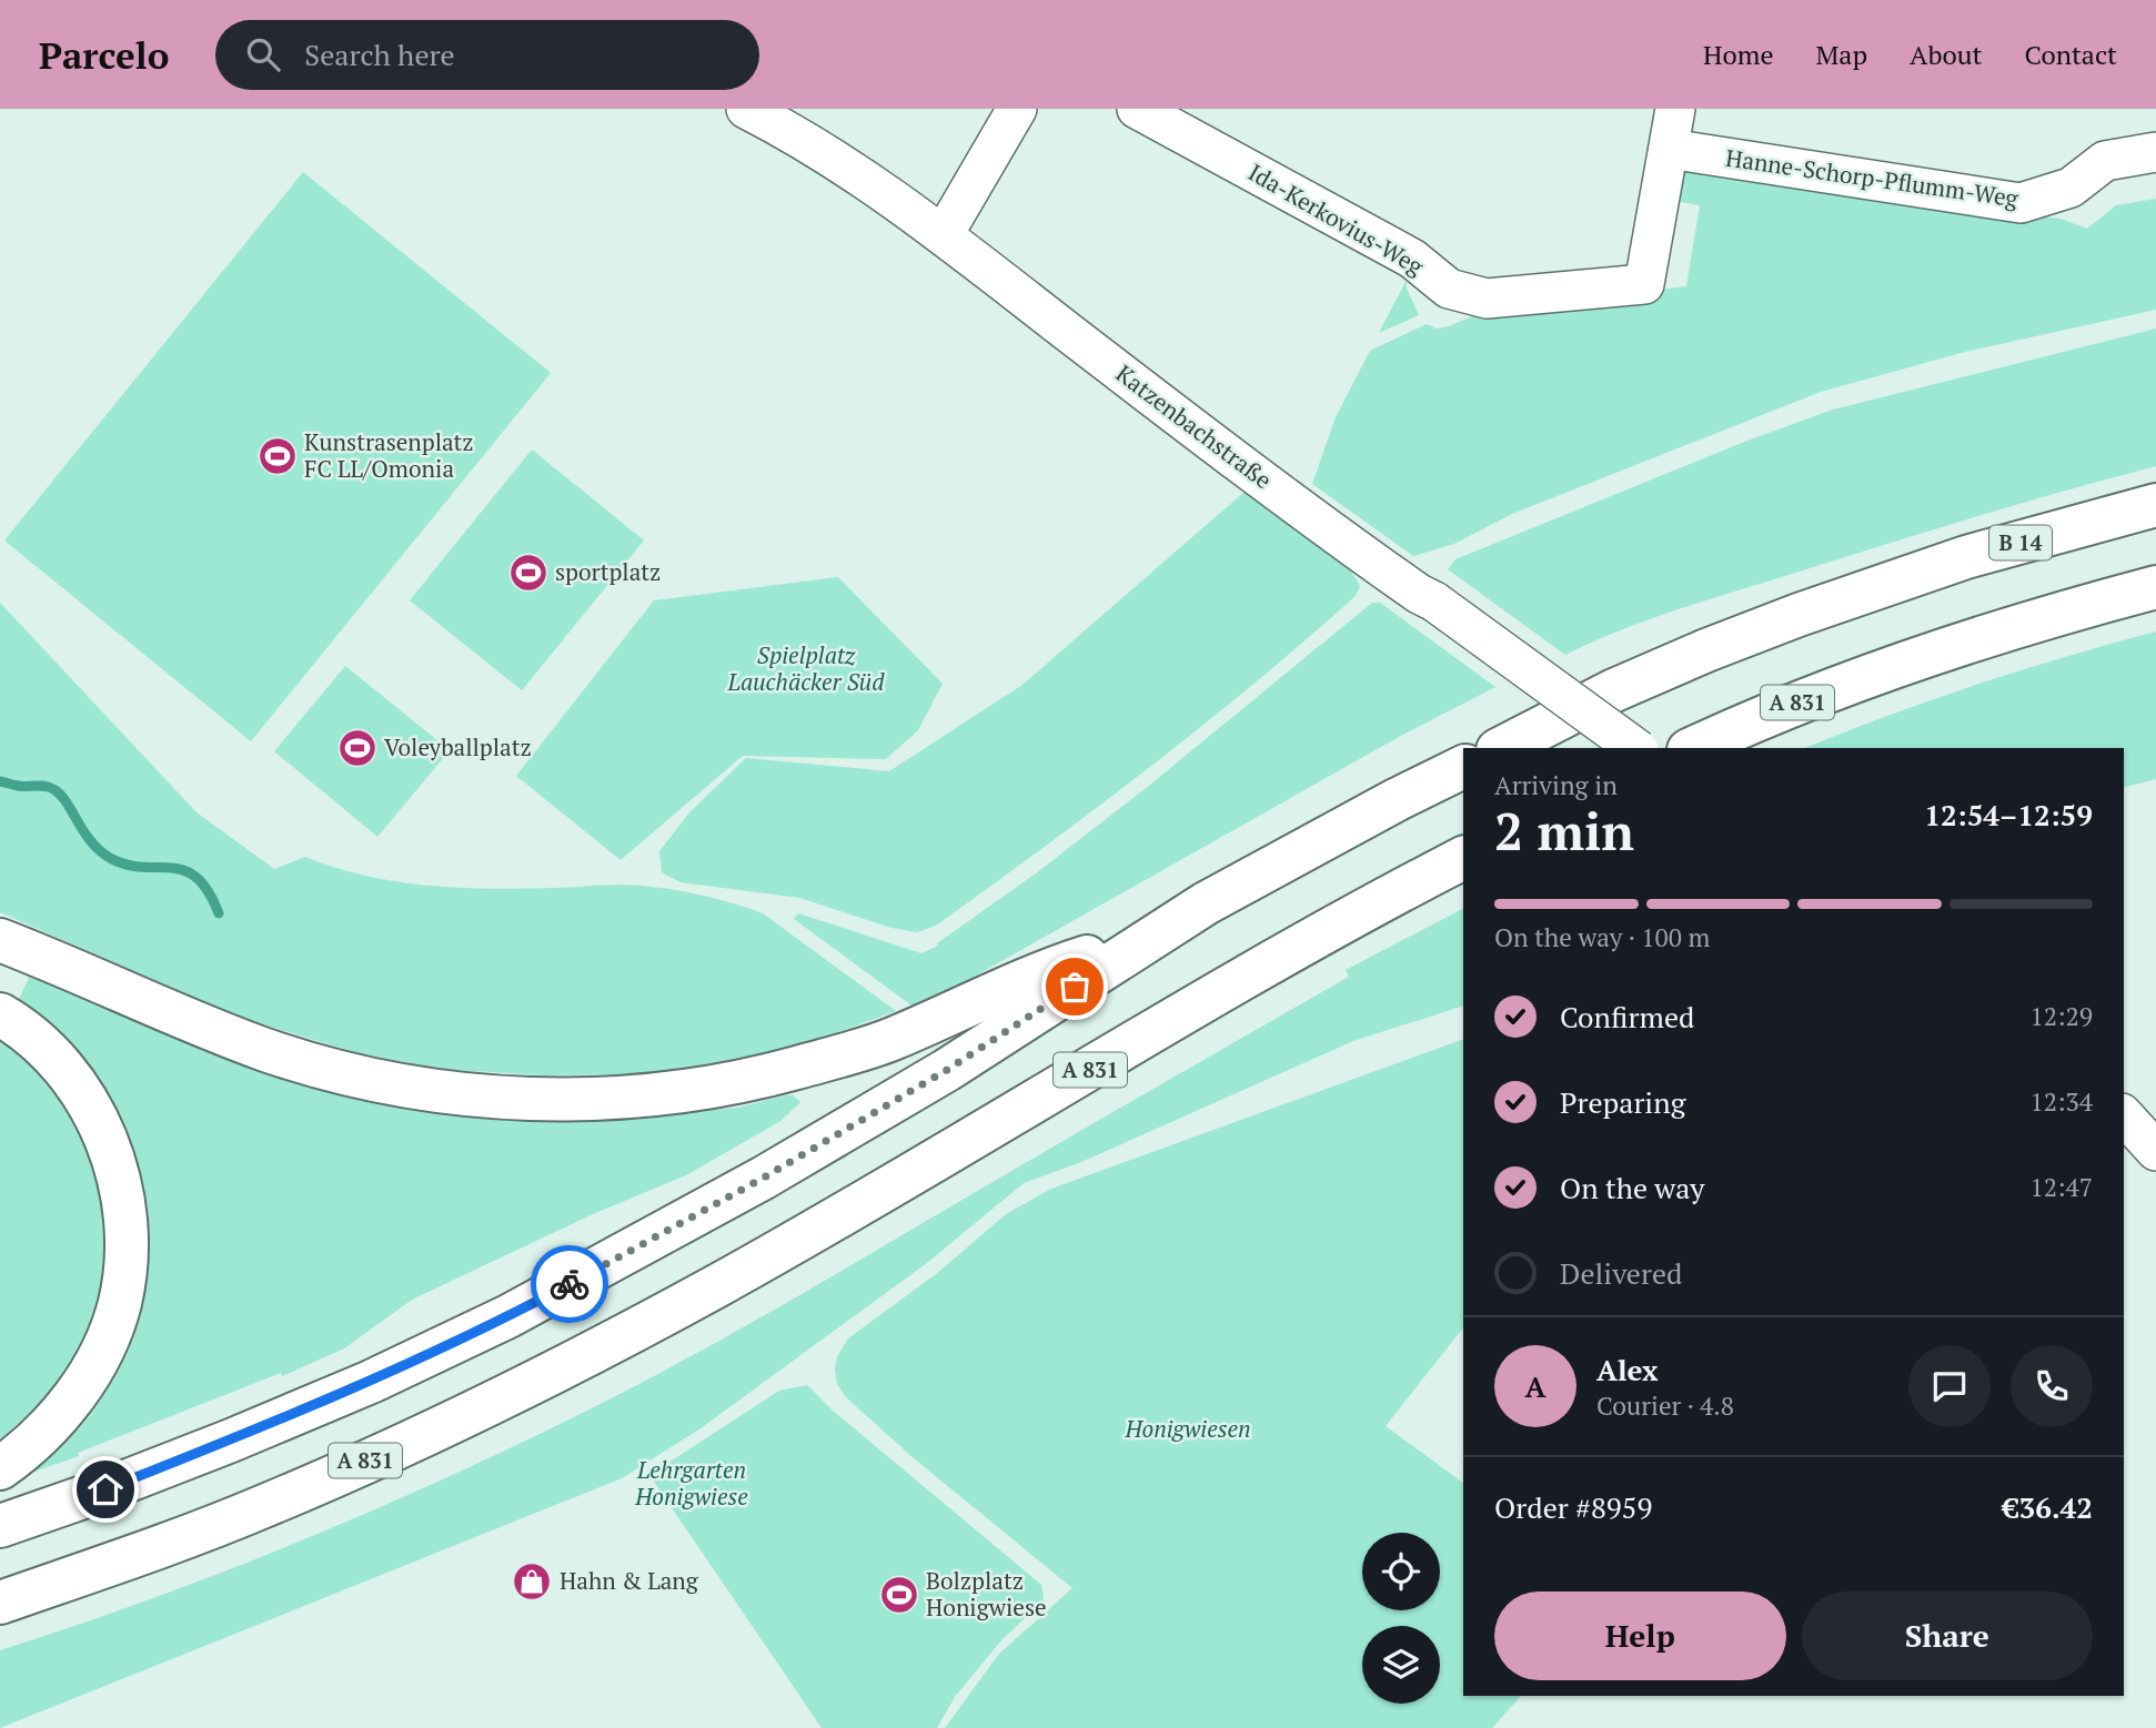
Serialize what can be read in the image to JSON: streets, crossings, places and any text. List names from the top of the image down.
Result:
{
  "streets": {
    "highway": ["B 14", "A 831"],
    "street": ["Hanne-Schorp-Pflumm-Weg", "Ida-Kerkovius-Weg", "Katzenbachstraße"]
  },
  "crossings": [
    ["Hanne-Schorp-Pflumm-Weg", "Ida-Kerkovius-Weg"]
  ],
  "parks": ["Spielplatz Lauchäcker Süd", "Honigwiesen", "Lehrgarten Honigwiese"],
  "places": {
    "sports": [
      "Kunstrasenplatz FC LL/Omonia",
      "sportplatz",
      "Voleyballplatz",
      "Bolzplatz Honigwiese"
    ],
    "shop": ["Hahn & Lang"]
  },
  "page": {
    "header": "Parcelo",
    "search": "Search here",
    "nav": [
      "Home",
      "Map",
      "About",
      "Contact"
    ],
    "heading": ["2 min", "Arriving in", "12:54–12:59"],
    "panel": [
      "Alex",
      "Courier · 4.8",
      "Order #8959",
      "€36.42"
    ],
    "bar": "On the way · 100 m",
    "list": [
      ["Confirmed", "12:29"],
      ["Preparing", "12:34"],
      ["On the way", "12:47"],
      "Delivered"
    ],
    "round": "A",
    "buttons": ["Help", "Share"]
  }
}
